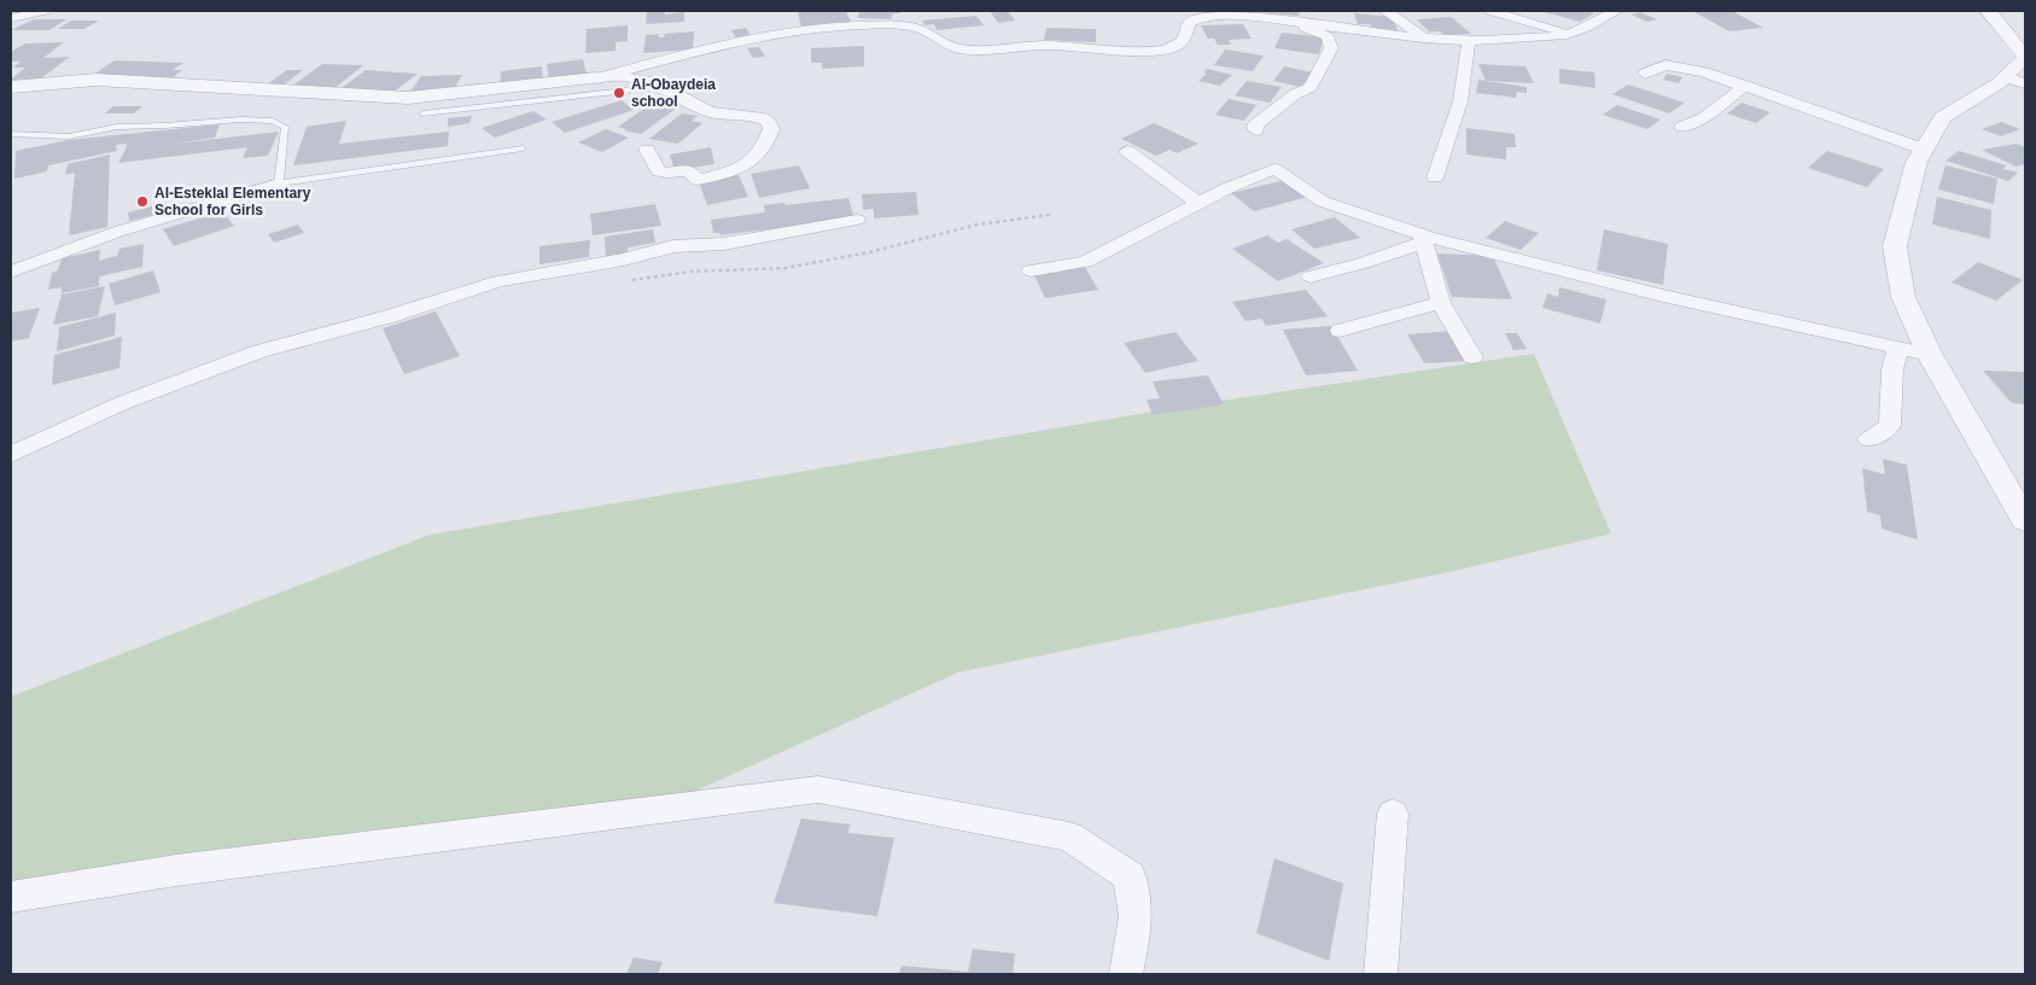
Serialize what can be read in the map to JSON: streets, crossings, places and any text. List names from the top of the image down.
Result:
{
  "places": ["Al-Obaydeia school", "Al-Esteklal Elementary School for Girls"]
}
